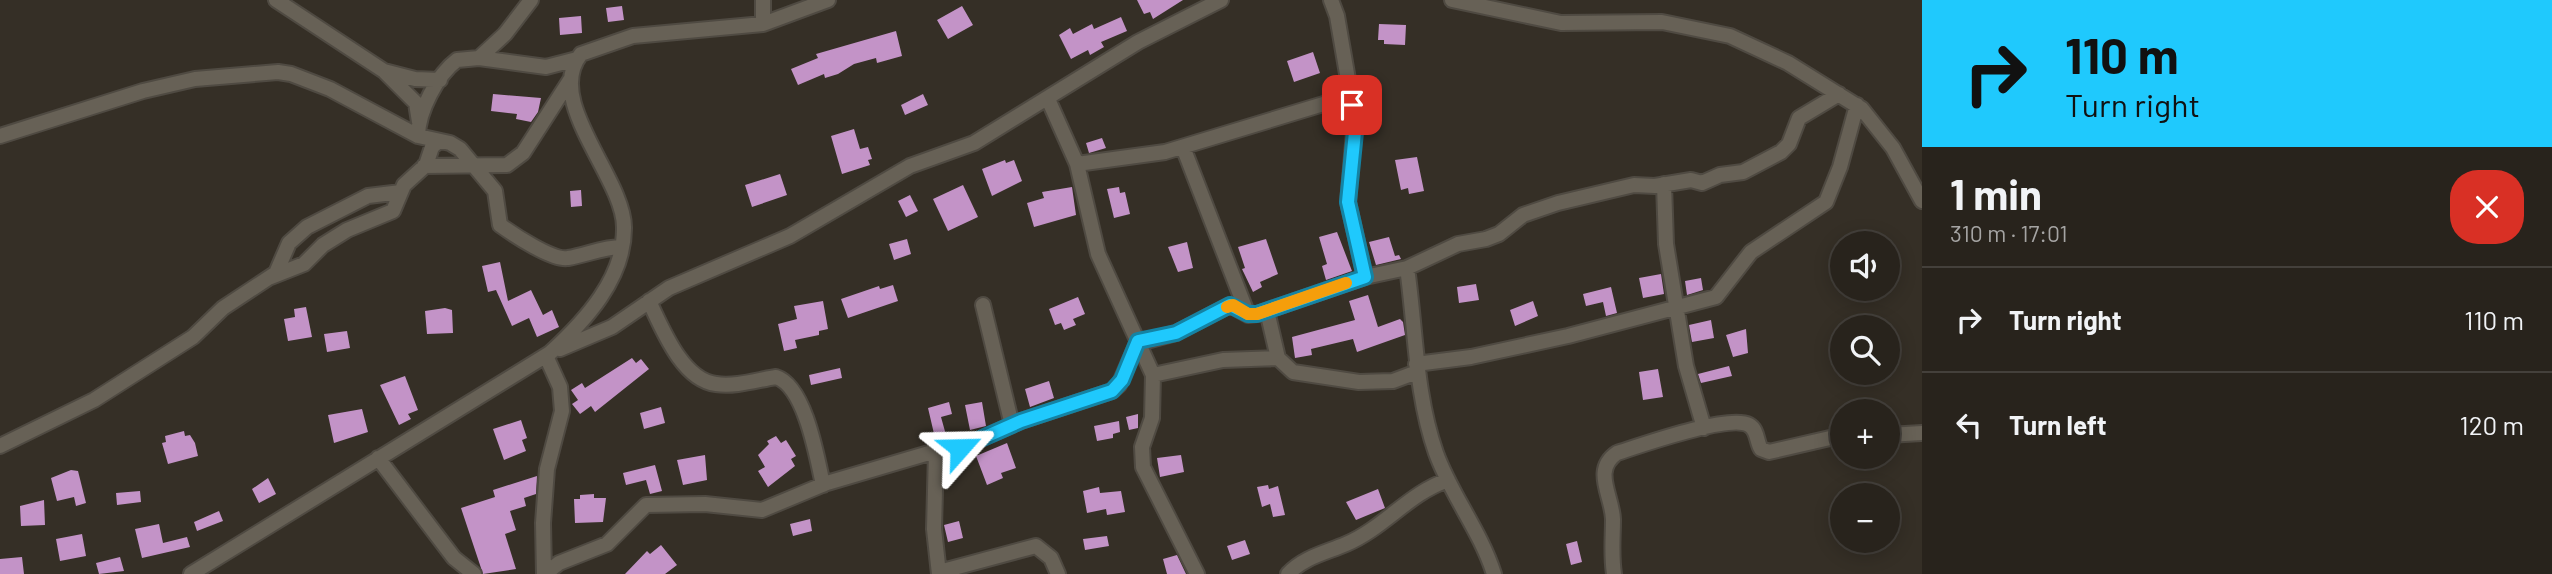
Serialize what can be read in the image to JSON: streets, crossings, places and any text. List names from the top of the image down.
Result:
{
  "page": {
    "turn": ["110 m", "Turn right"],
    "heading": ["1 min", "310 m · 17:01"],
    "map_buttons": ["+", "−"],
    "list": [
      {
        "name": "Turn right",
        "value": "110 m"
      },
      {
        "name": "Turn left",
        "value": "120 m"
      }
    ]
  }
}
